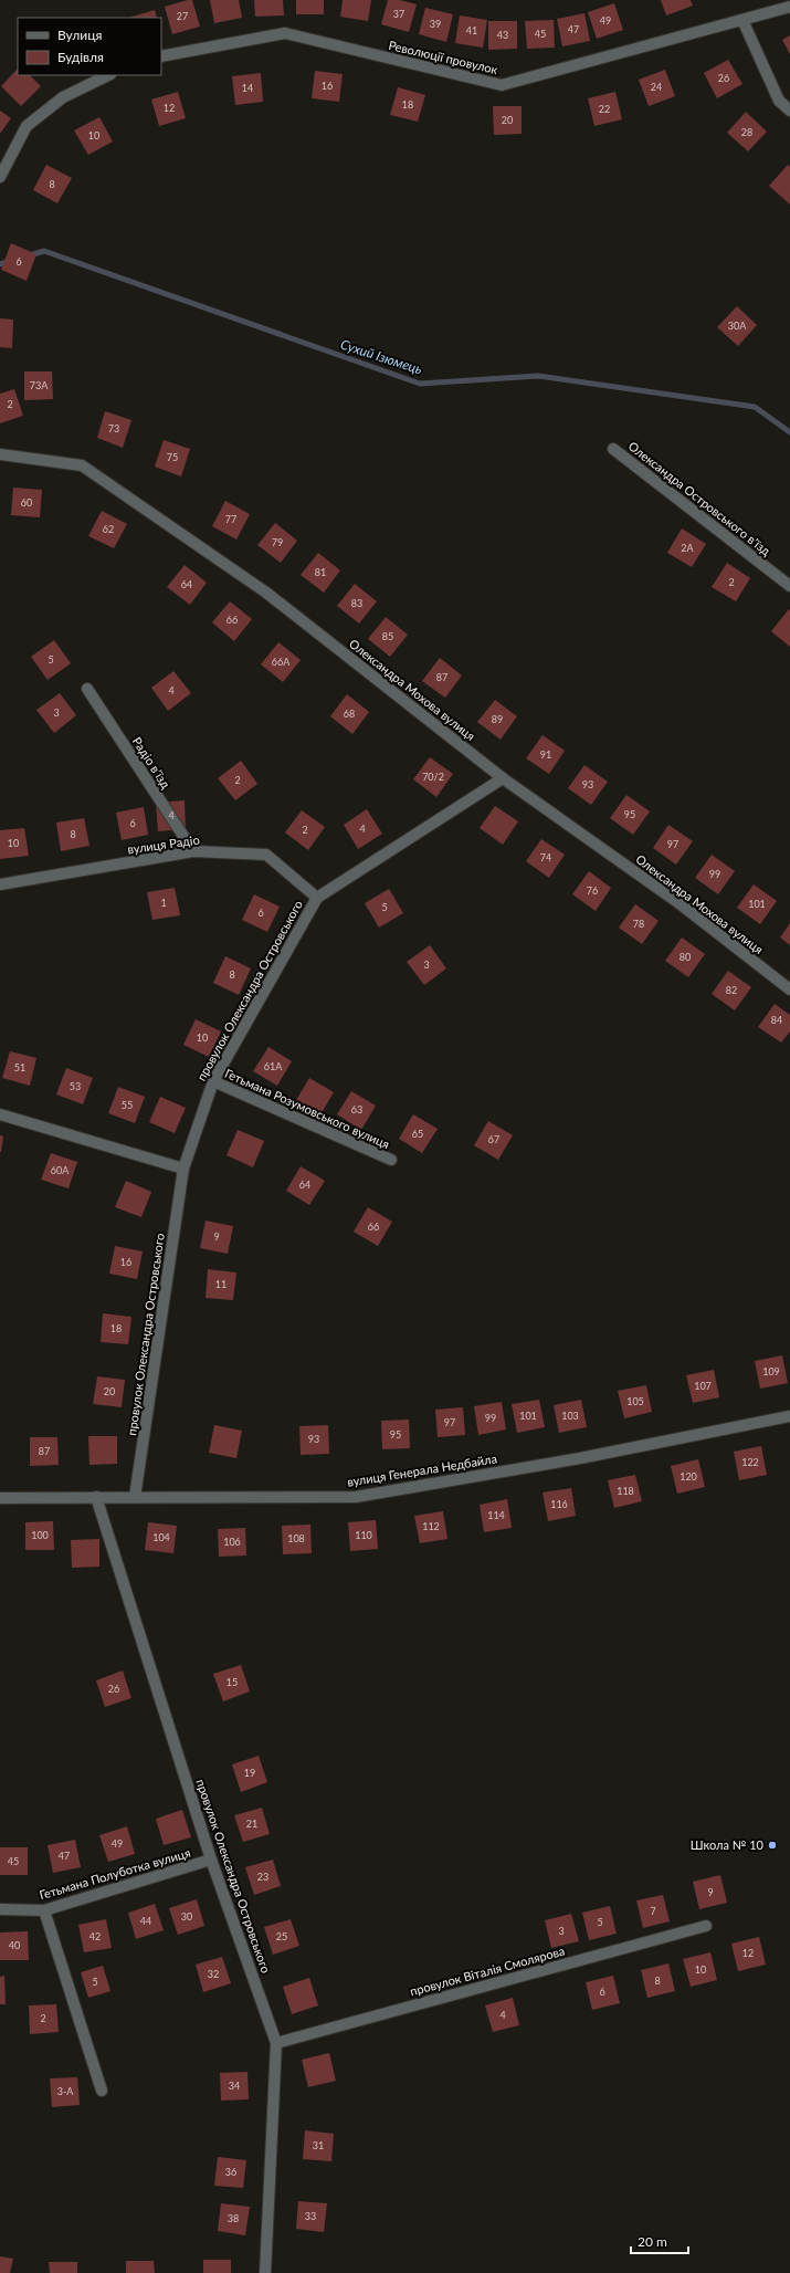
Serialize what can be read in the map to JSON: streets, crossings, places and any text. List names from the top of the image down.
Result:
{
  "streets": {
    "street": [
      "Революції провулок",
      "Олександра Островського в’їзд",
      "Олександра Мохова вулиця",
      "Радіо в’їзд",
      "вулиця Радіо",
      "провулок Олександра Островського",
      "Гетьмана Розумовського вулиця",
      "вулиця Генерала Недбайла",
      "Гетьмана Полуботка вулиця",
      "провулок Віталія Смолярова"
    ]
  },
  "crossings": [
    ["Олександра Мохова вулиця", "провулок Олександра Островського"],
    ["Радіо в’їзд", "вулиця Радіо"],
    ["вулиця Радіо", "провулок Олександра Островського"],
    ["провулок Олександра Островського", "Гетьмана Розумовського вулиця"],
    ["провулок Олександра Островського", "вулиця Генерала Недбайла"],
    ["провулок Олександра Островського", "Гетьмана Полуботка вулиця"],
    ["провулок Олександра Островського", "провулок Віталія Смолярова"]
  ],
  "water": ["Сухий Ізюмець"],
  "places": ["Школа № 10"],
  "house_numbers": [
    "37",
    "27",
    "49",
    "39",
    "47",
    "41",
    "45",
    "43",
    "26",
    "16",
    "24",
    "14",
    "18",
    "12",
    "22",
    "20",
    "28",
    "10",
    "8",
    "6",
    "30А",
    "73А",
    "2",
    "73",
    "75",
    "60",
    "77",
    "62",
    "79",
    "2А",
    "81",
    "2",
    "64",
    "83",
    "66",
    "85",
    "5",
    "66А",
    "87",
    "4",
    "3",
    "68",
    "89",
    "91",
    "70/2",
    "2",
    "93",
    "95",
    "4",
    "6",
    "4",
    "2",
    "8",
    "10",
    "97",
    "74",
    "99",
    "76",
    "1",
    "101",
    "5",
    "6",
    "78",
    "80",
    "3",
    "8",
    "82",
    "84",
    "10",
    "61А",
    "51",
    "53",
    "55",
    "63",
    "65",
    "67",
    "60А",
    "64",
    "66",
    "9",
    "16",
    "11",
    "18",
    "109",
    "107",
    "20",
    "105",
    "101",
    "103",
    "99",
    "97",
    "95",
    "93",
    "87",
    "122",
    "120",
    "118",
    "116",
    "114",
    "112",
    "100",
    "110",
    "104",
    "108",
    "106",
    "15",
    "26",
    "19",
    "21",
    "49",
    "47",
    "45",
    "23",
    "9",
    "7",
    "30",
    "44",
    "5",
    "3",
    "42",
    "25",
    "40",
    "12",
    "10",
    "32",
    "8",
    "5",
    "6",
    "4",
    "2",
    "34",
    "3-А",
    "31",
    "36",
    "33",
    "38"
  ],
  "legend": ["Вулиця", "Будівля"],
  "scale_bar": "20 m"
}
